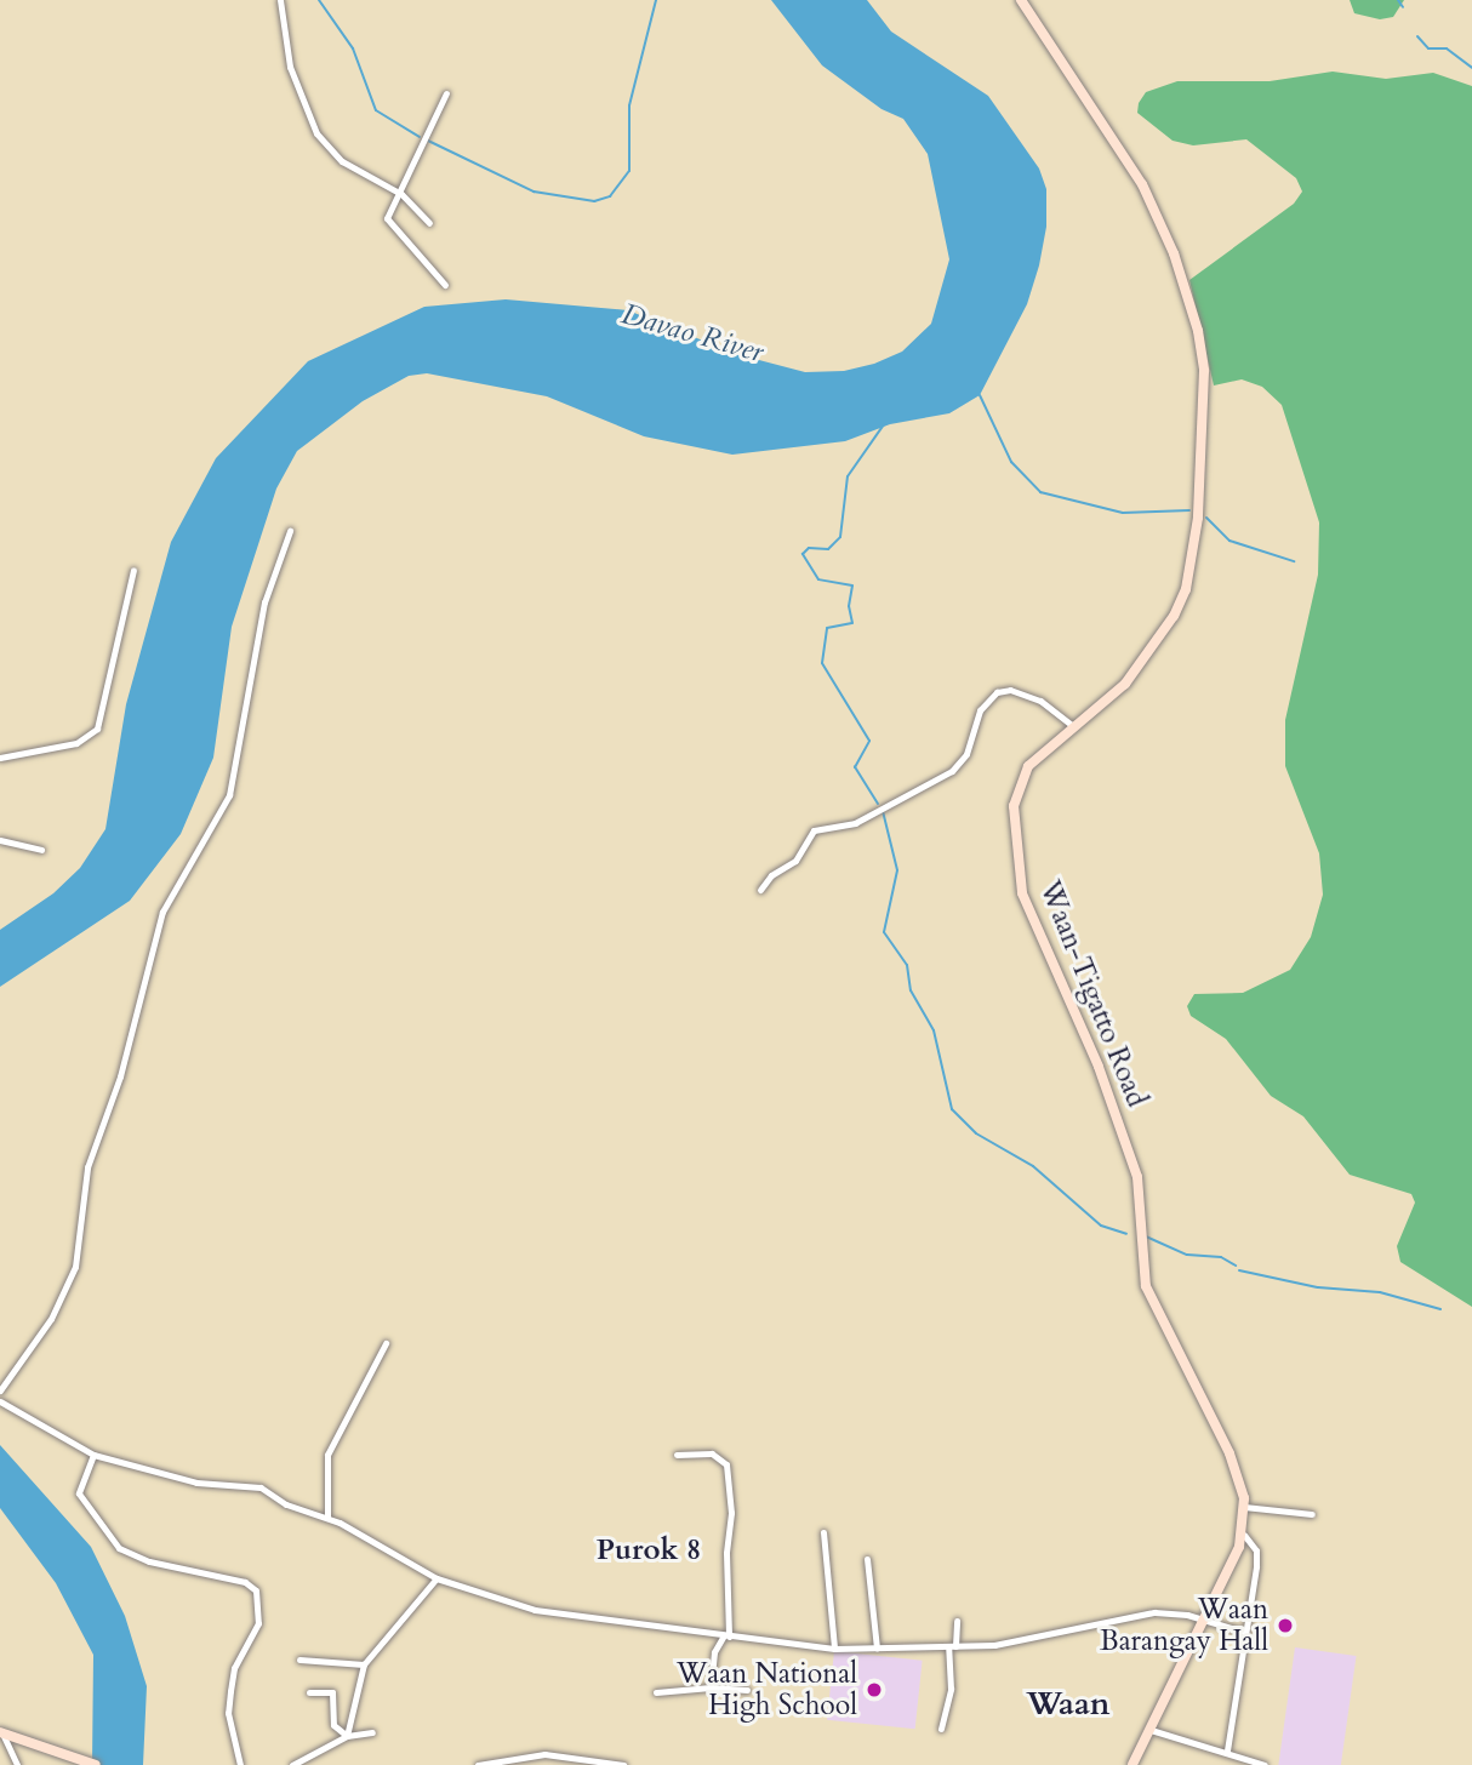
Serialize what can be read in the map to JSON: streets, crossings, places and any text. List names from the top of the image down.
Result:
{
  "streets": {
    "street": ["Waan-Tigatto Road"]
  },
  "districts": ["Purok 8", "Waan"],
  "water": ["Davao River"],
  "places": ["Waan Barangay Hall", "Waan National High School"]
}
